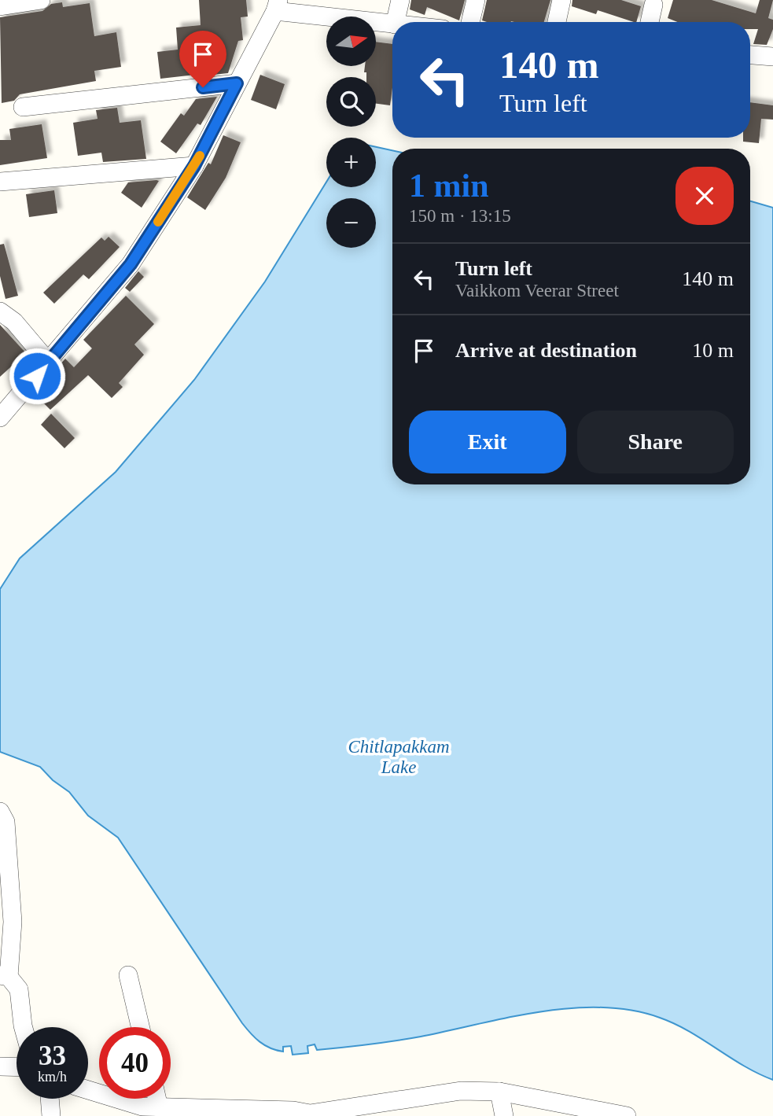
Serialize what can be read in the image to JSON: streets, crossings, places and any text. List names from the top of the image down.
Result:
{
  "water": ["Chitlapakkam Lake"],
  "north": "right",
  "page": {
    "map_buttons": ["+", "−"],
    "turn": ["140 m", "Turn left"],
    "heading": ["1 min", "150 m · 13:15"],
    "list": [
      {
        "name": "Turn left",
        "note": "Vaikkom Veerar Street",
        "value": "140 m"
      },
      {
        "name": "Arrive at destination",
        "value": "10 m"
      }
    ],
    "buttons": ["Exit", "Share"],
    "speed": "33 km/h",
    "limit": "40"
  }
}
